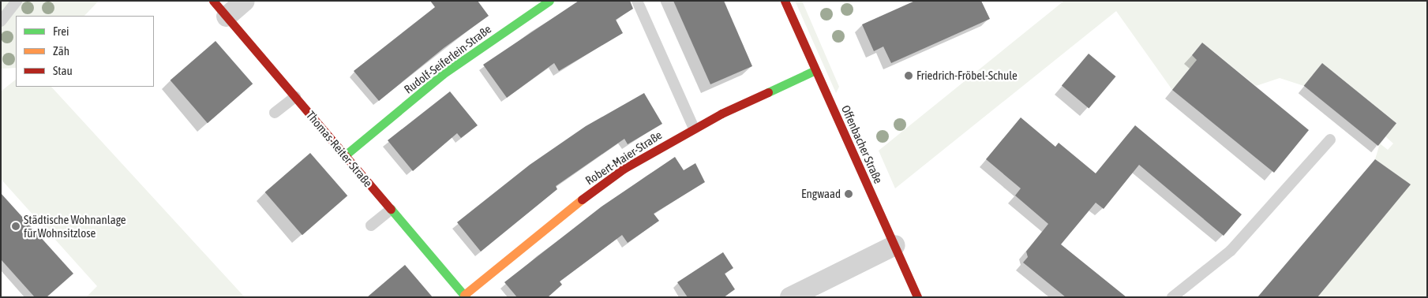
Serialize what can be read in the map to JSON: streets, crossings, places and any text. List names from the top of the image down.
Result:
{
  "streets": {
    "street": [
      "Rudolf-Seiferlein-Straße",
      "Offenbacher Straße",
      "Thomas-Reiter-Straße",
      "Robert-Maier-Straße"
    ]
  },
  "crossings": [
    ["Rudolf-Seiferlein-Straße", "Thomas-Reiter-Straße"],
    ["Offenbacher Straße", "Robert-Maier-Straße"],
    ["Thomas-Reiter-Straße", "Robert-Maier-Straße"]
  ],
  "places": ["Friedrich-Fröbel-Schule", "Engwaad", "Städtische Wohnanlage für Wohnsitzlose"],
  "legend": ["Frei", "Zäh", "Stau"]
}
